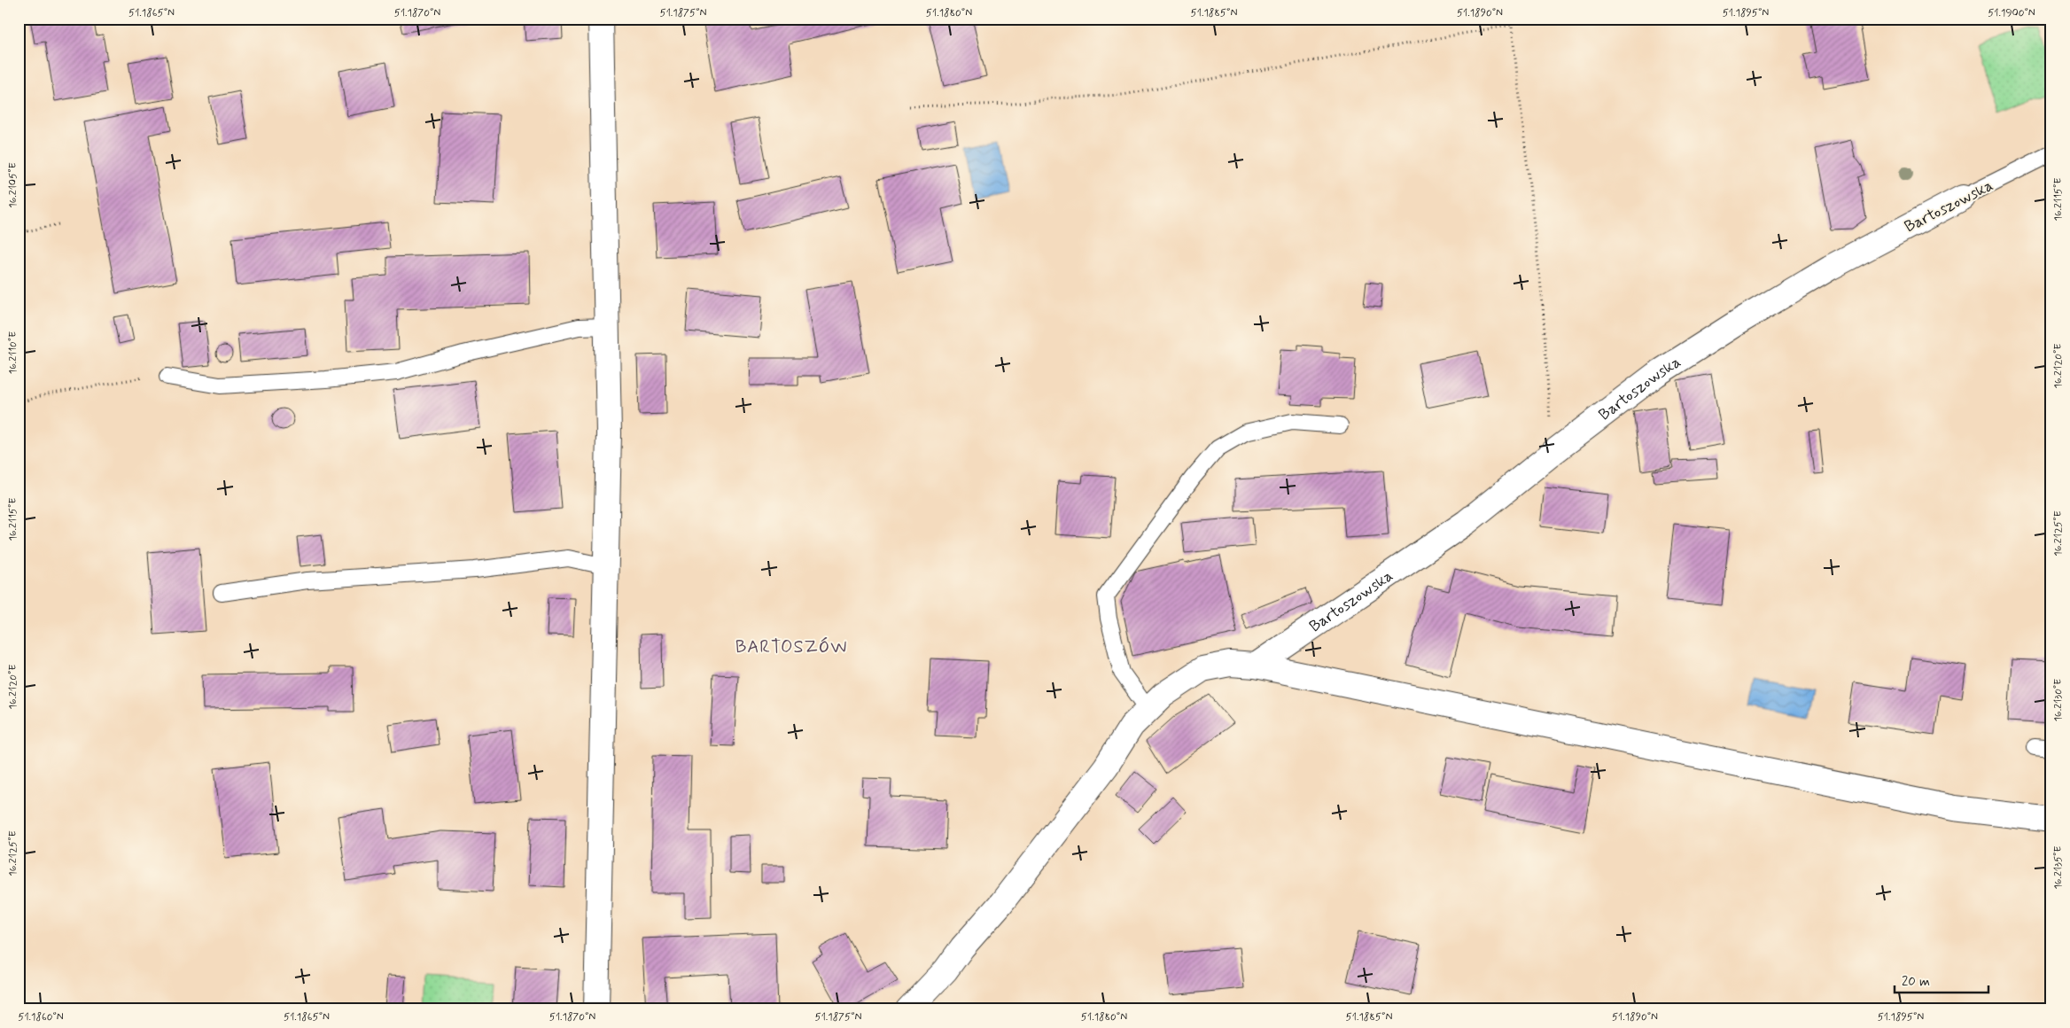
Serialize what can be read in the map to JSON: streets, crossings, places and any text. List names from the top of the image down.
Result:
{
  "streets": {
    "street": ["Bartoszowska"]
  },
  "districts": ["BARTOSZÓW"],
  "scale_bar": "20 m",
  "coordinates": [
    "51.1865°N",
    "51.1870°N",
    "51.1875°N",
    "51.1880°N",
    "51.1885°N",
    "51.1890°N",
    "51.1895°N",
    "51.1900°N",
    "16.2105°E",
    "16.2115°E",
    "16.2110°E",
    "16.2120°E",
    "16.2125°E",
    "16.2130°E",
    "16.2135°E",
    "51.1860°N"
  ]
}
